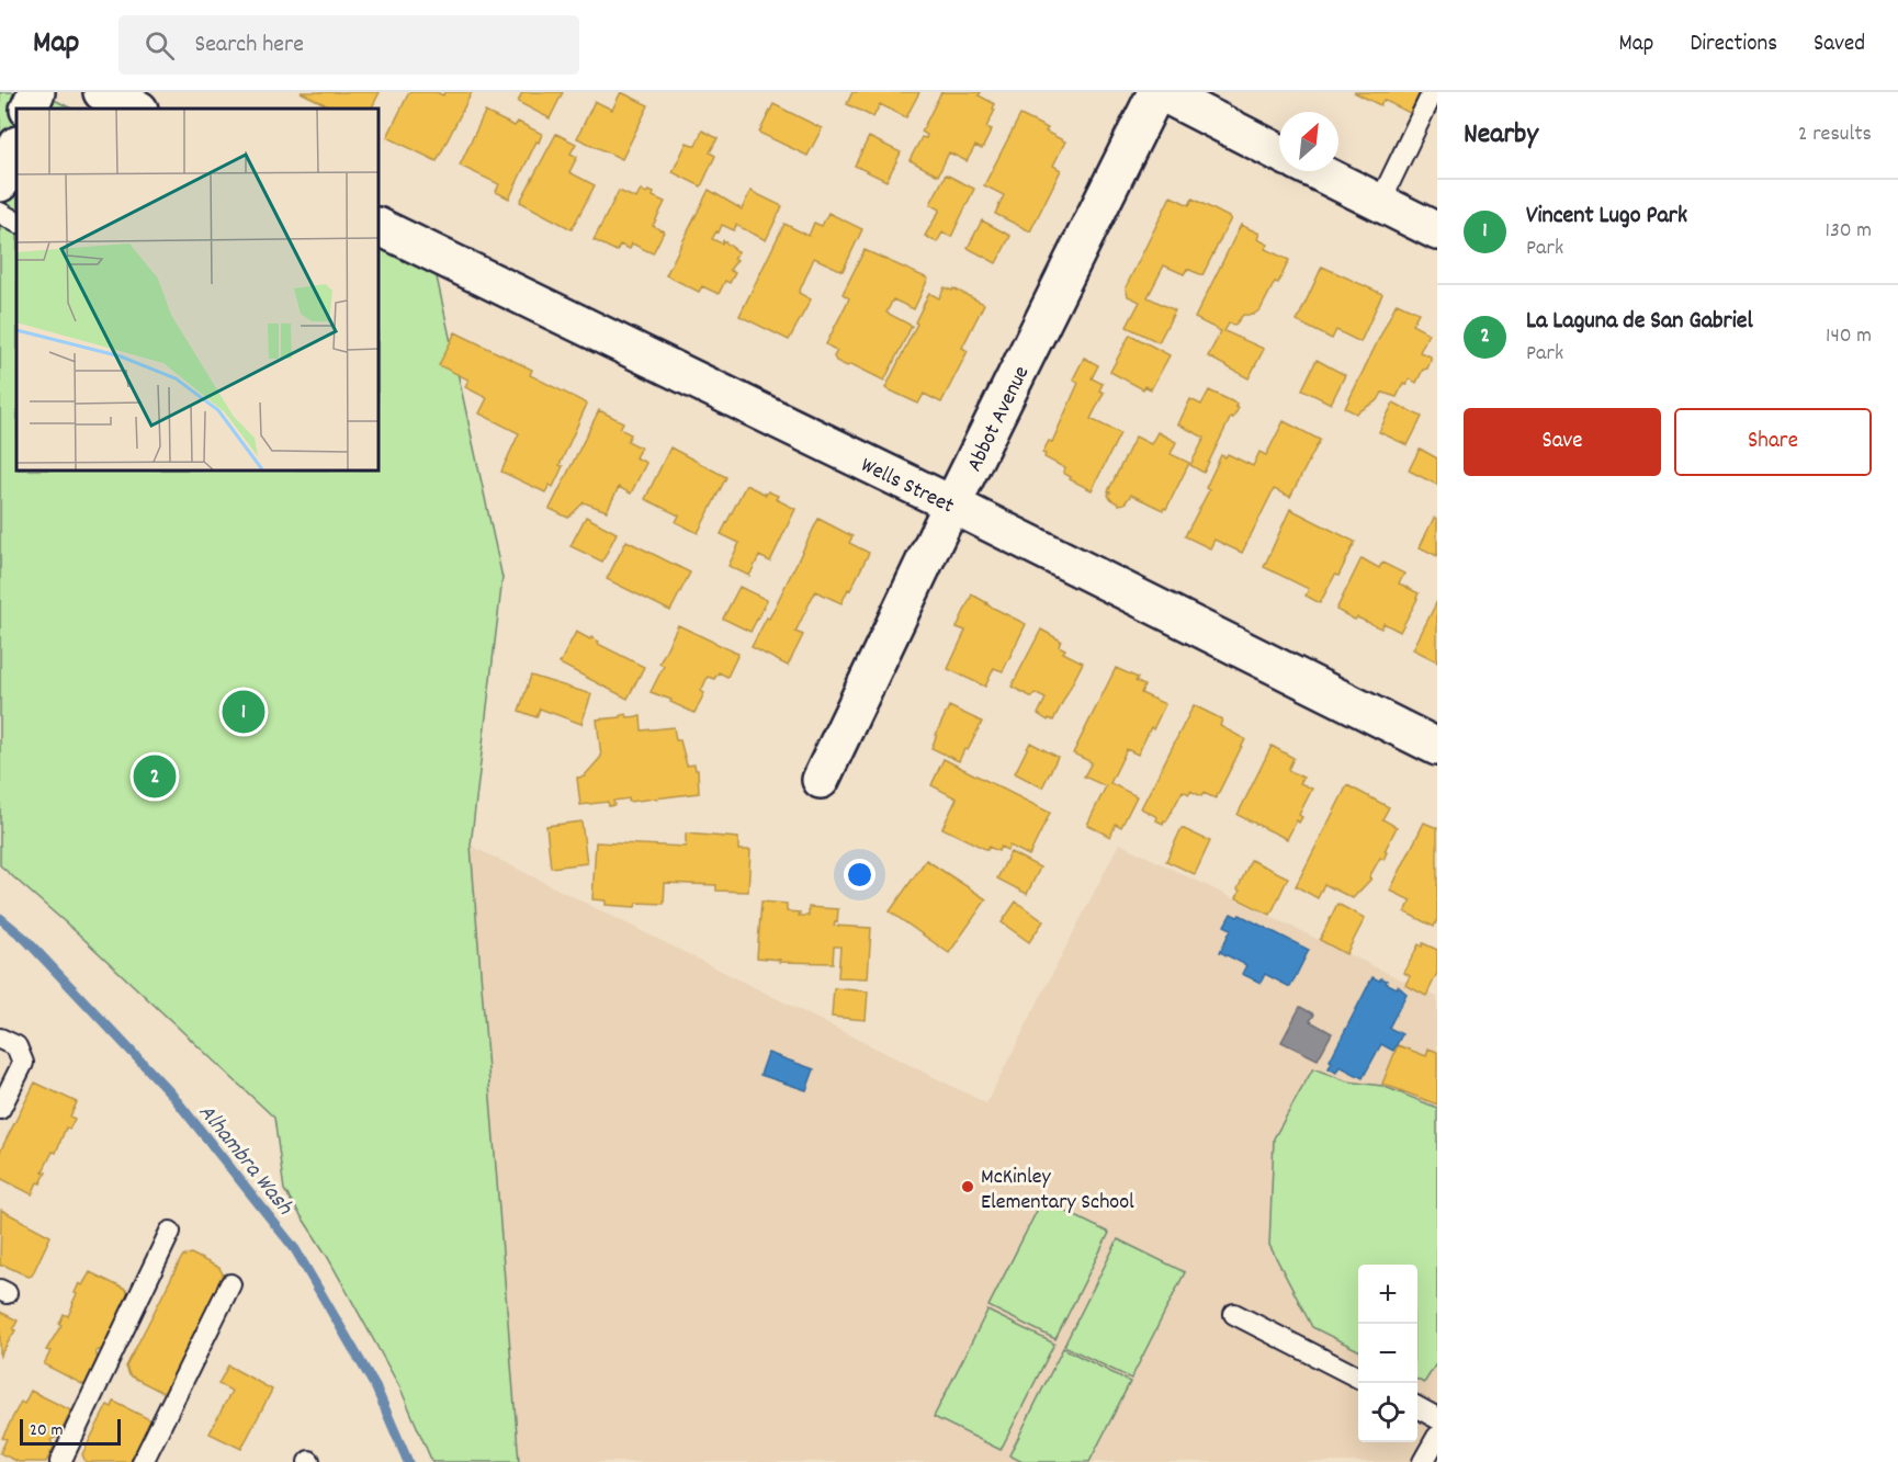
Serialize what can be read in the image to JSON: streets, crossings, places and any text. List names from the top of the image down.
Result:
{
  "streets": {
    "street": ["Abbot Avenue", "Wells Street"]
  },
  "crossings": [
    ["Abbot Avenue", "Wells Street"]
  ],
  "water": ["Alhambra Wash"],
  "places": ["McKinley Elementary School"],
  "scale_bar": "20 m",
  "north": "top right",
  "page": {
    "header": "Map",
    "search": "Search here",
    "nav": ["Map", "Directions", "Saved"],
    "heading": ["Nearby", "2 results"],
    "list": [
      {
        "mark": "1",
        "name": "Vincent Lugo Park",
        "note": "Park",
        "value": "130 m"
      },
      {
        "mark": "2",
        "name": "La Laguna de San Gabriel",
        "note": "Park",
        "value": "140 m"
      }
    ],
    "buttons": ["Save", "Share"],
    "pins": ["1", "2"],
    "map_buttons": ["+", "−"],
    "scale": "20 m"
  }
}
